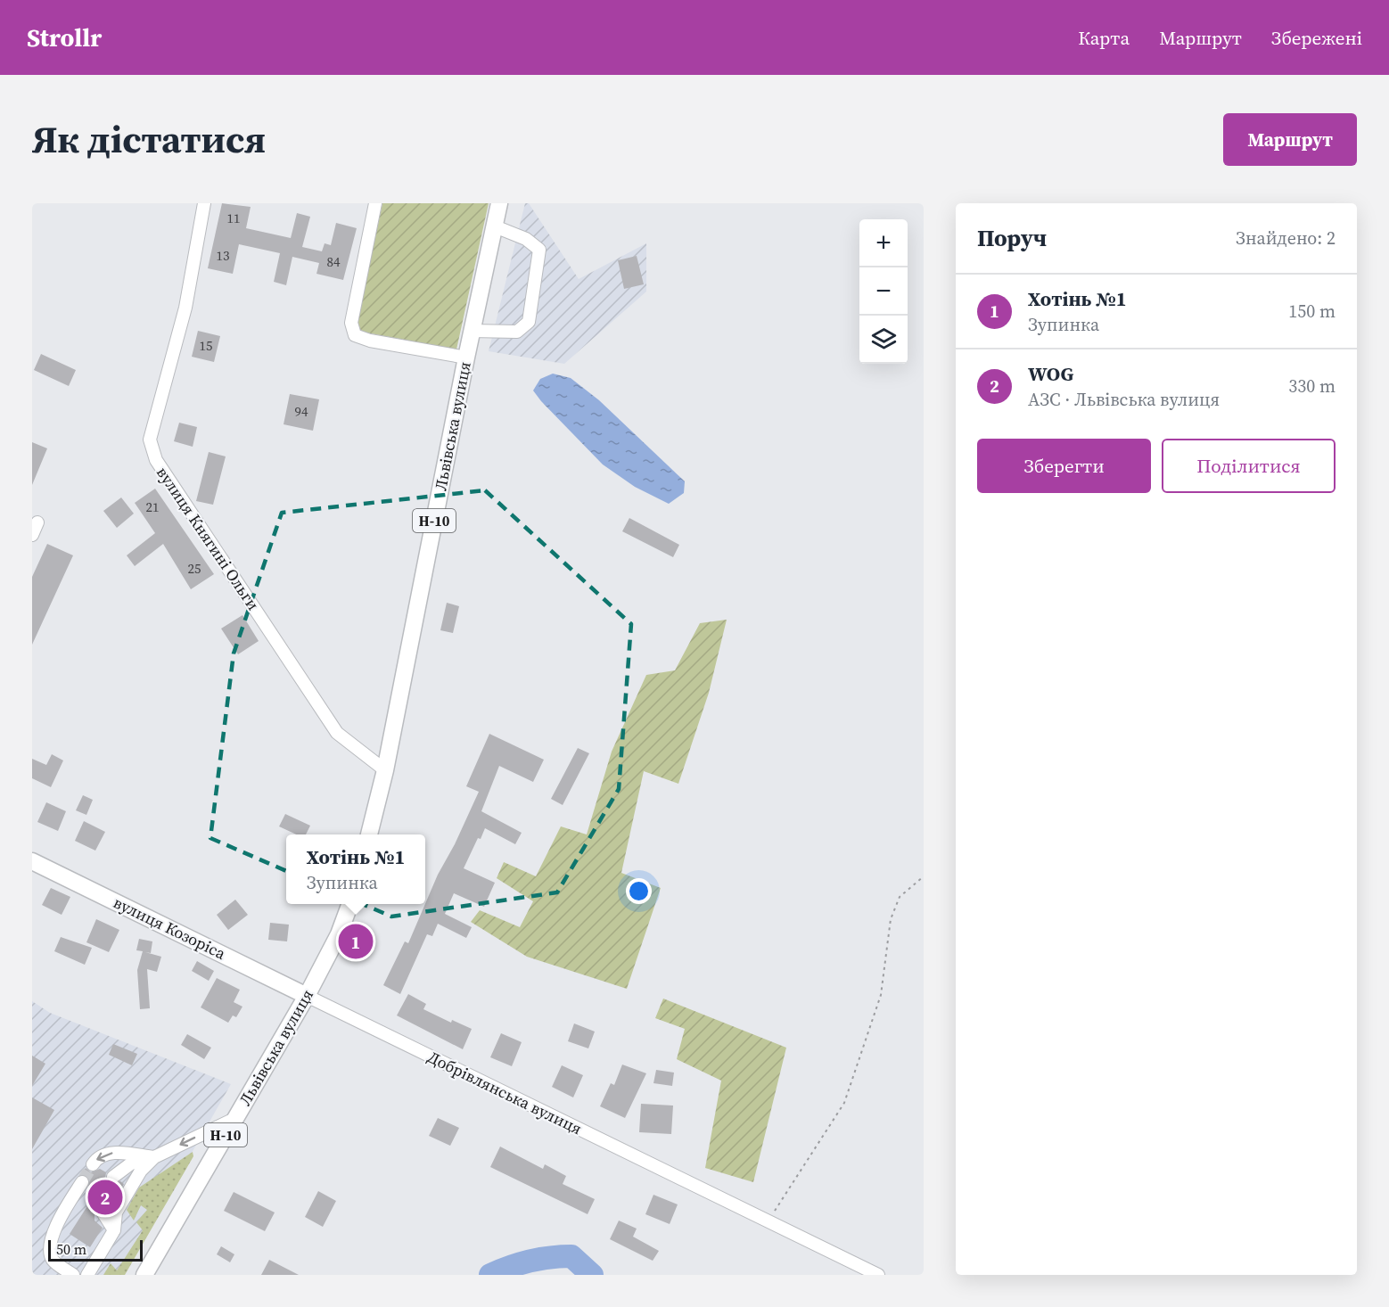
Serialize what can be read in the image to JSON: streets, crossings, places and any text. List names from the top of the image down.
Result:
{
  "streets": {
    "main road": ["Львівська вулиця", "Н-10", "вулиця Козоріса"],
    "street": ["вулиця Княгині Ольги", "Добрівлянська вулиця"]
  },
  "crossings": [
    ["Львівська вулиця", "вулиця Княгині Ольги"],
    ["Львівська вулиця", "вулиця Козоріса"],
    ["Львівська вулиця", "Добрівлянська вулиця"],
    ["вулиця Козоріса", "Добрівлянська вулиця"]
  ],
  "house_numbers": [
    "11",
    "13",
    "84",
    "15",
    "94",
    "21",
    "25"
  ],
  "scale_bar": "50 m",
  "page": {
    "header": "Strollr",
    "nav": ["Карта", "Маршрут", "Збережені"],
    "title": "Як дістатися",
    "buttons": [
      "Маршрут",
      ["Зберегти", "Поділитися"]
    ],
    "heading": ["Поруч", "Знайдено: 2"],
    "map_buttons": ["+", "−"],
    "list": [
      {
        "mark": "1",
        "name": "Хотінь №1",
        "note": "Зупинка",
        "value": "150 m"
      },
      {
        "mark": "2",
        "name": "WOG",
        "note": "АЗС · Львівська вулиця",
        "value": "330 m"
      }
    ],
    "popup": ["Хотінь №1", "Зупинка"],
    "pins": ["1", "2"],
    "scale": "50 m"
  }
}
